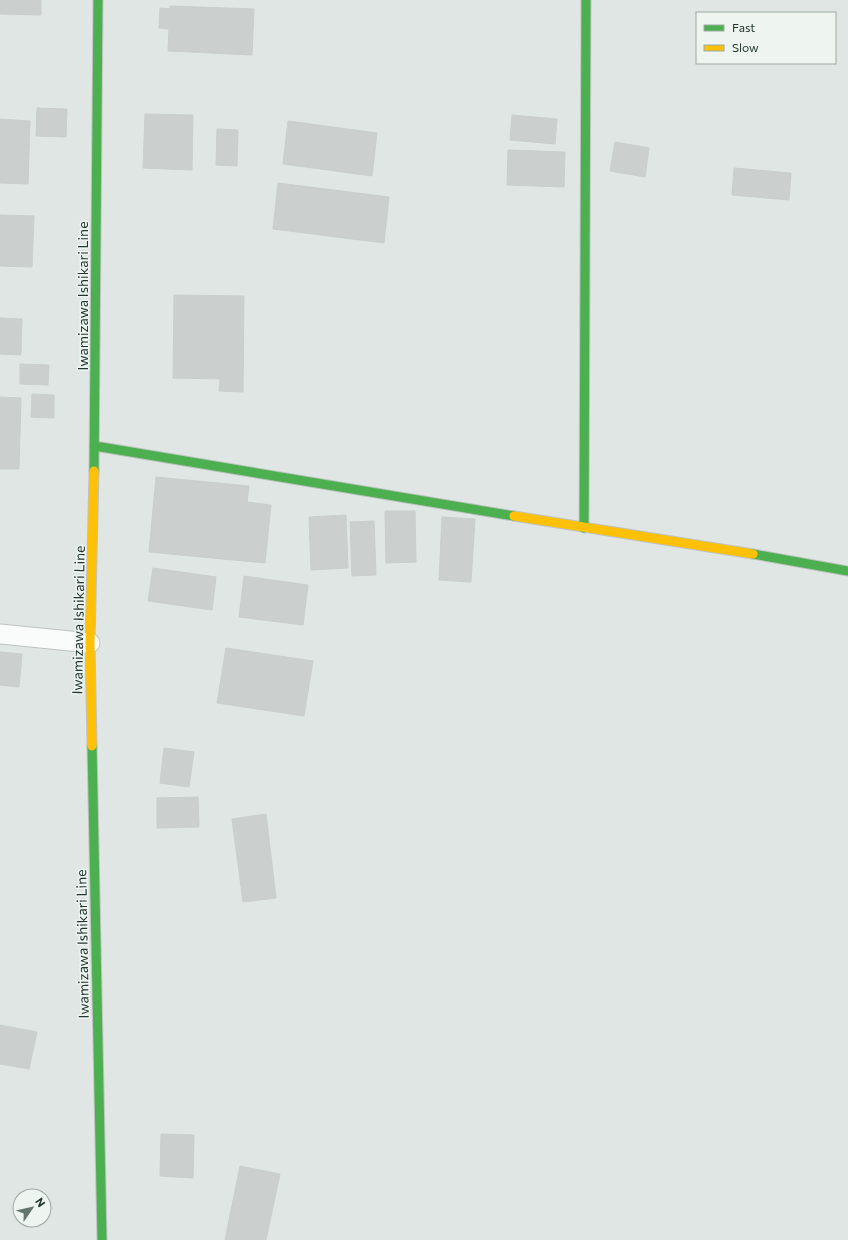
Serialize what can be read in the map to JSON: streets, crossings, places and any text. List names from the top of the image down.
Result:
{
  "streets": {
    "street": ["Iwamizawa Ishikari Line"]
  },
  "legend": ["Fast", "Slow"],
  "north": "top right"
}
